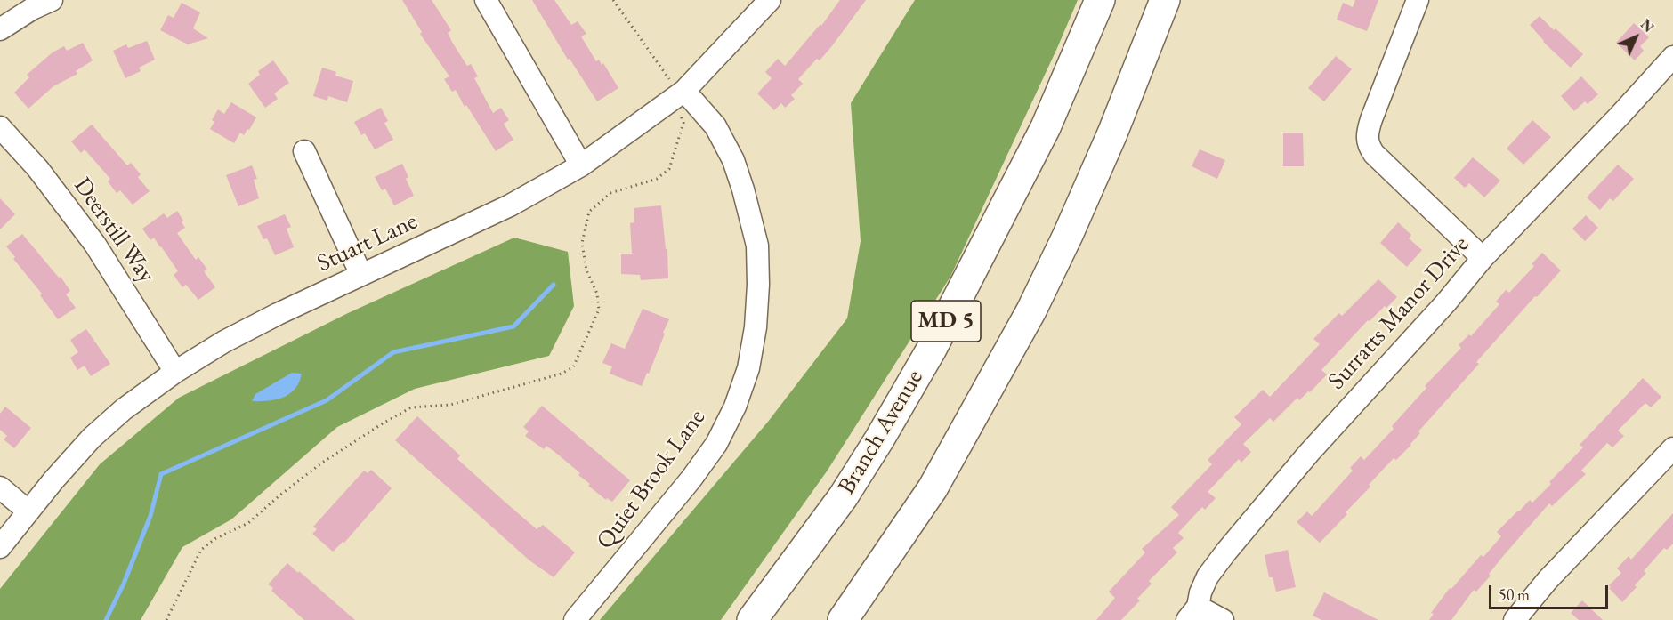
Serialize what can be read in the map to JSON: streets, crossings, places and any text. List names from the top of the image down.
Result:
{
  "streets": {
    "highway": ["MD 5", "Branch Avenue"],
    "street": [
      "Deerstill Way",
      "Stuart Lane",
      "Surratts Manor Drive",
      "Quiet Brook Lane"
    ]
  },
  "crossings": [
    ["Deerstill Way", "Stuart Lane"],
    ["Stuart Lane", "Quiet Brook Lane"]
  ],
  "scale_bar": "50 m",
  "north": "top right"
}
